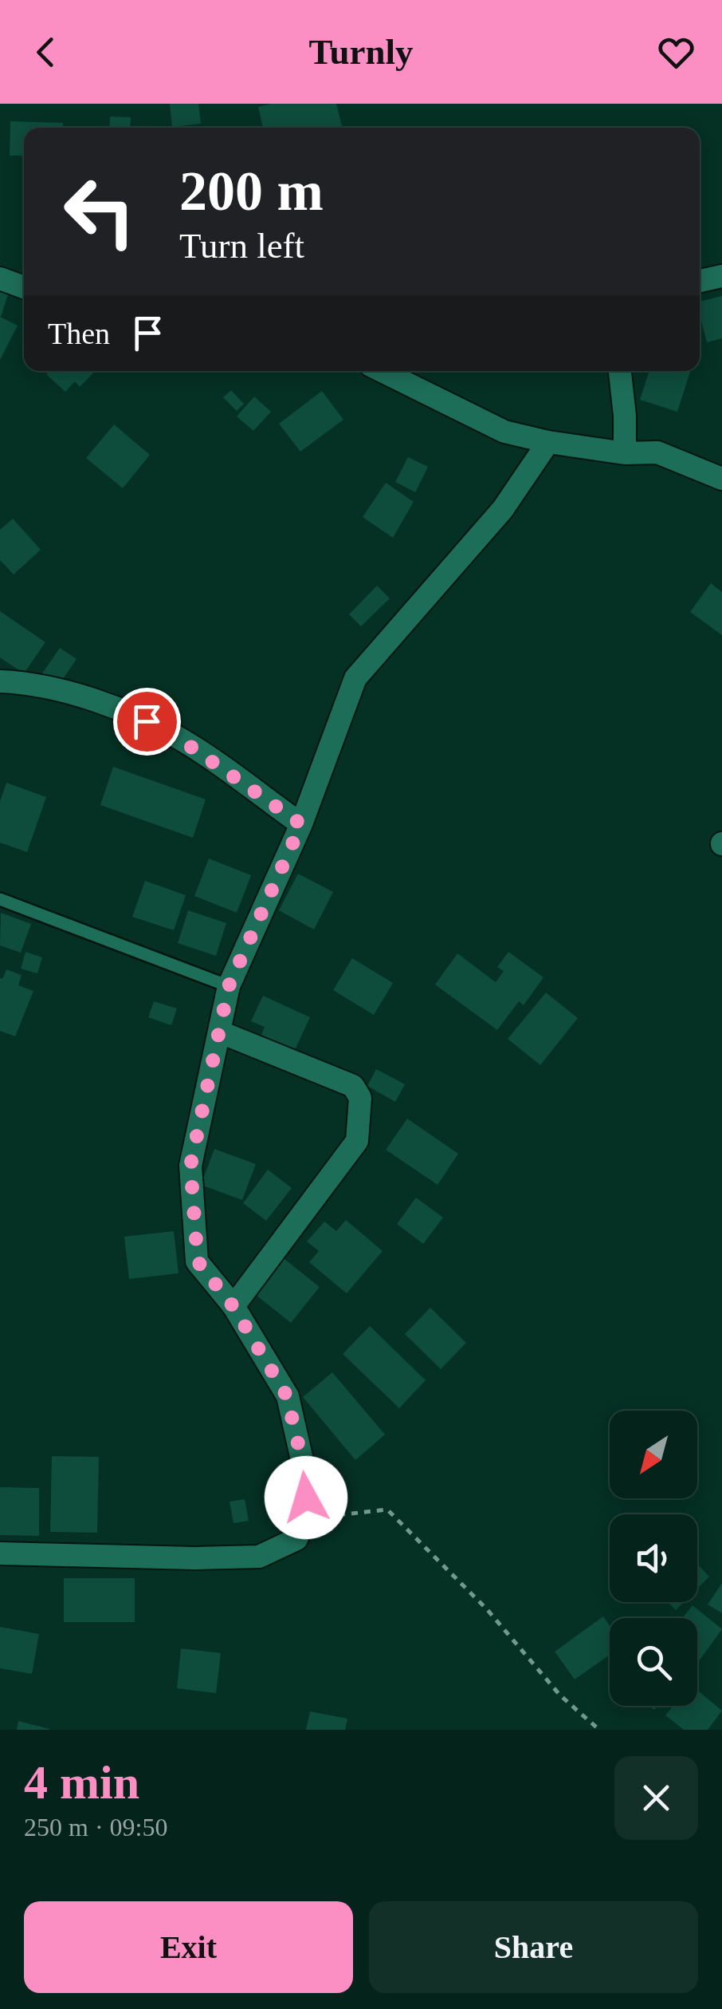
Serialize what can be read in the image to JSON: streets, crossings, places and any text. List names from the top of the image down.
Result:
{
  "north": "bottom left",
  "page": {
    "header": "Turnly",
    "turn": ["200 m", "Turn left"],
    "then": "Then",
    "heading": ["4 min", "250 m · 09:50"],
    "buttons": ["Exit", "Share"]
  }
}
